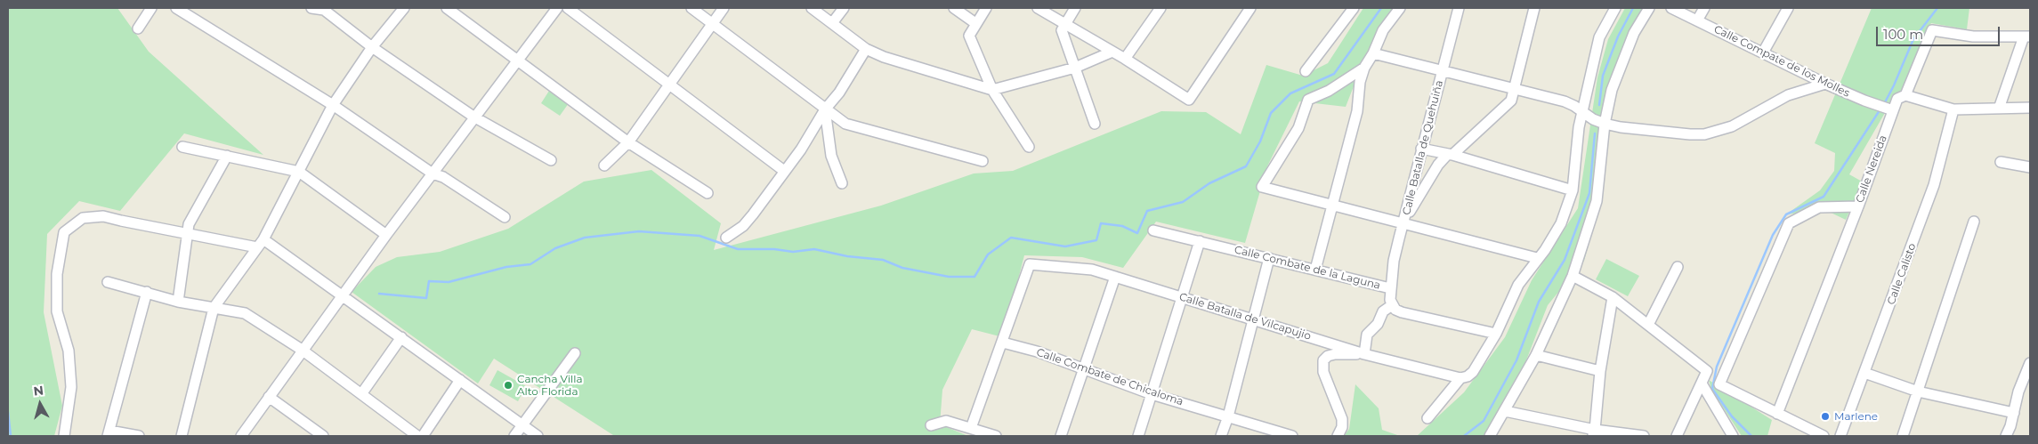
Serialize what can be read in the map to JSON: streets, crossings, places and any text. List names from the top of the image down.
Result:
{
  "streets": {
    "street": [
      "Calle Compate de los Molles",
      "Calle Batalla de Quehuiña",
      "Calle Nereida",
      "Calle Combate de la Laguna",
      "Calle Calisto",
      "Calle Batalla de Vilcapujio",
      "Calle Combate de Chicaloma"
    ]
  },
  "crossings": [
    ["Calle Compate de los Molles", "Calle Nereida"],
    ["Calle Batalla de Quehuiña", "Calle Combate de la Laguna"],
    ["Calle Batalla de Vilcapujio", "Calle Combate de Chicaloma"]
  ],
  "places": ["Cancha Villa Alto Florida", "Marlene"],
  "scale_bar": "100 m",
  "north": "top"
}
